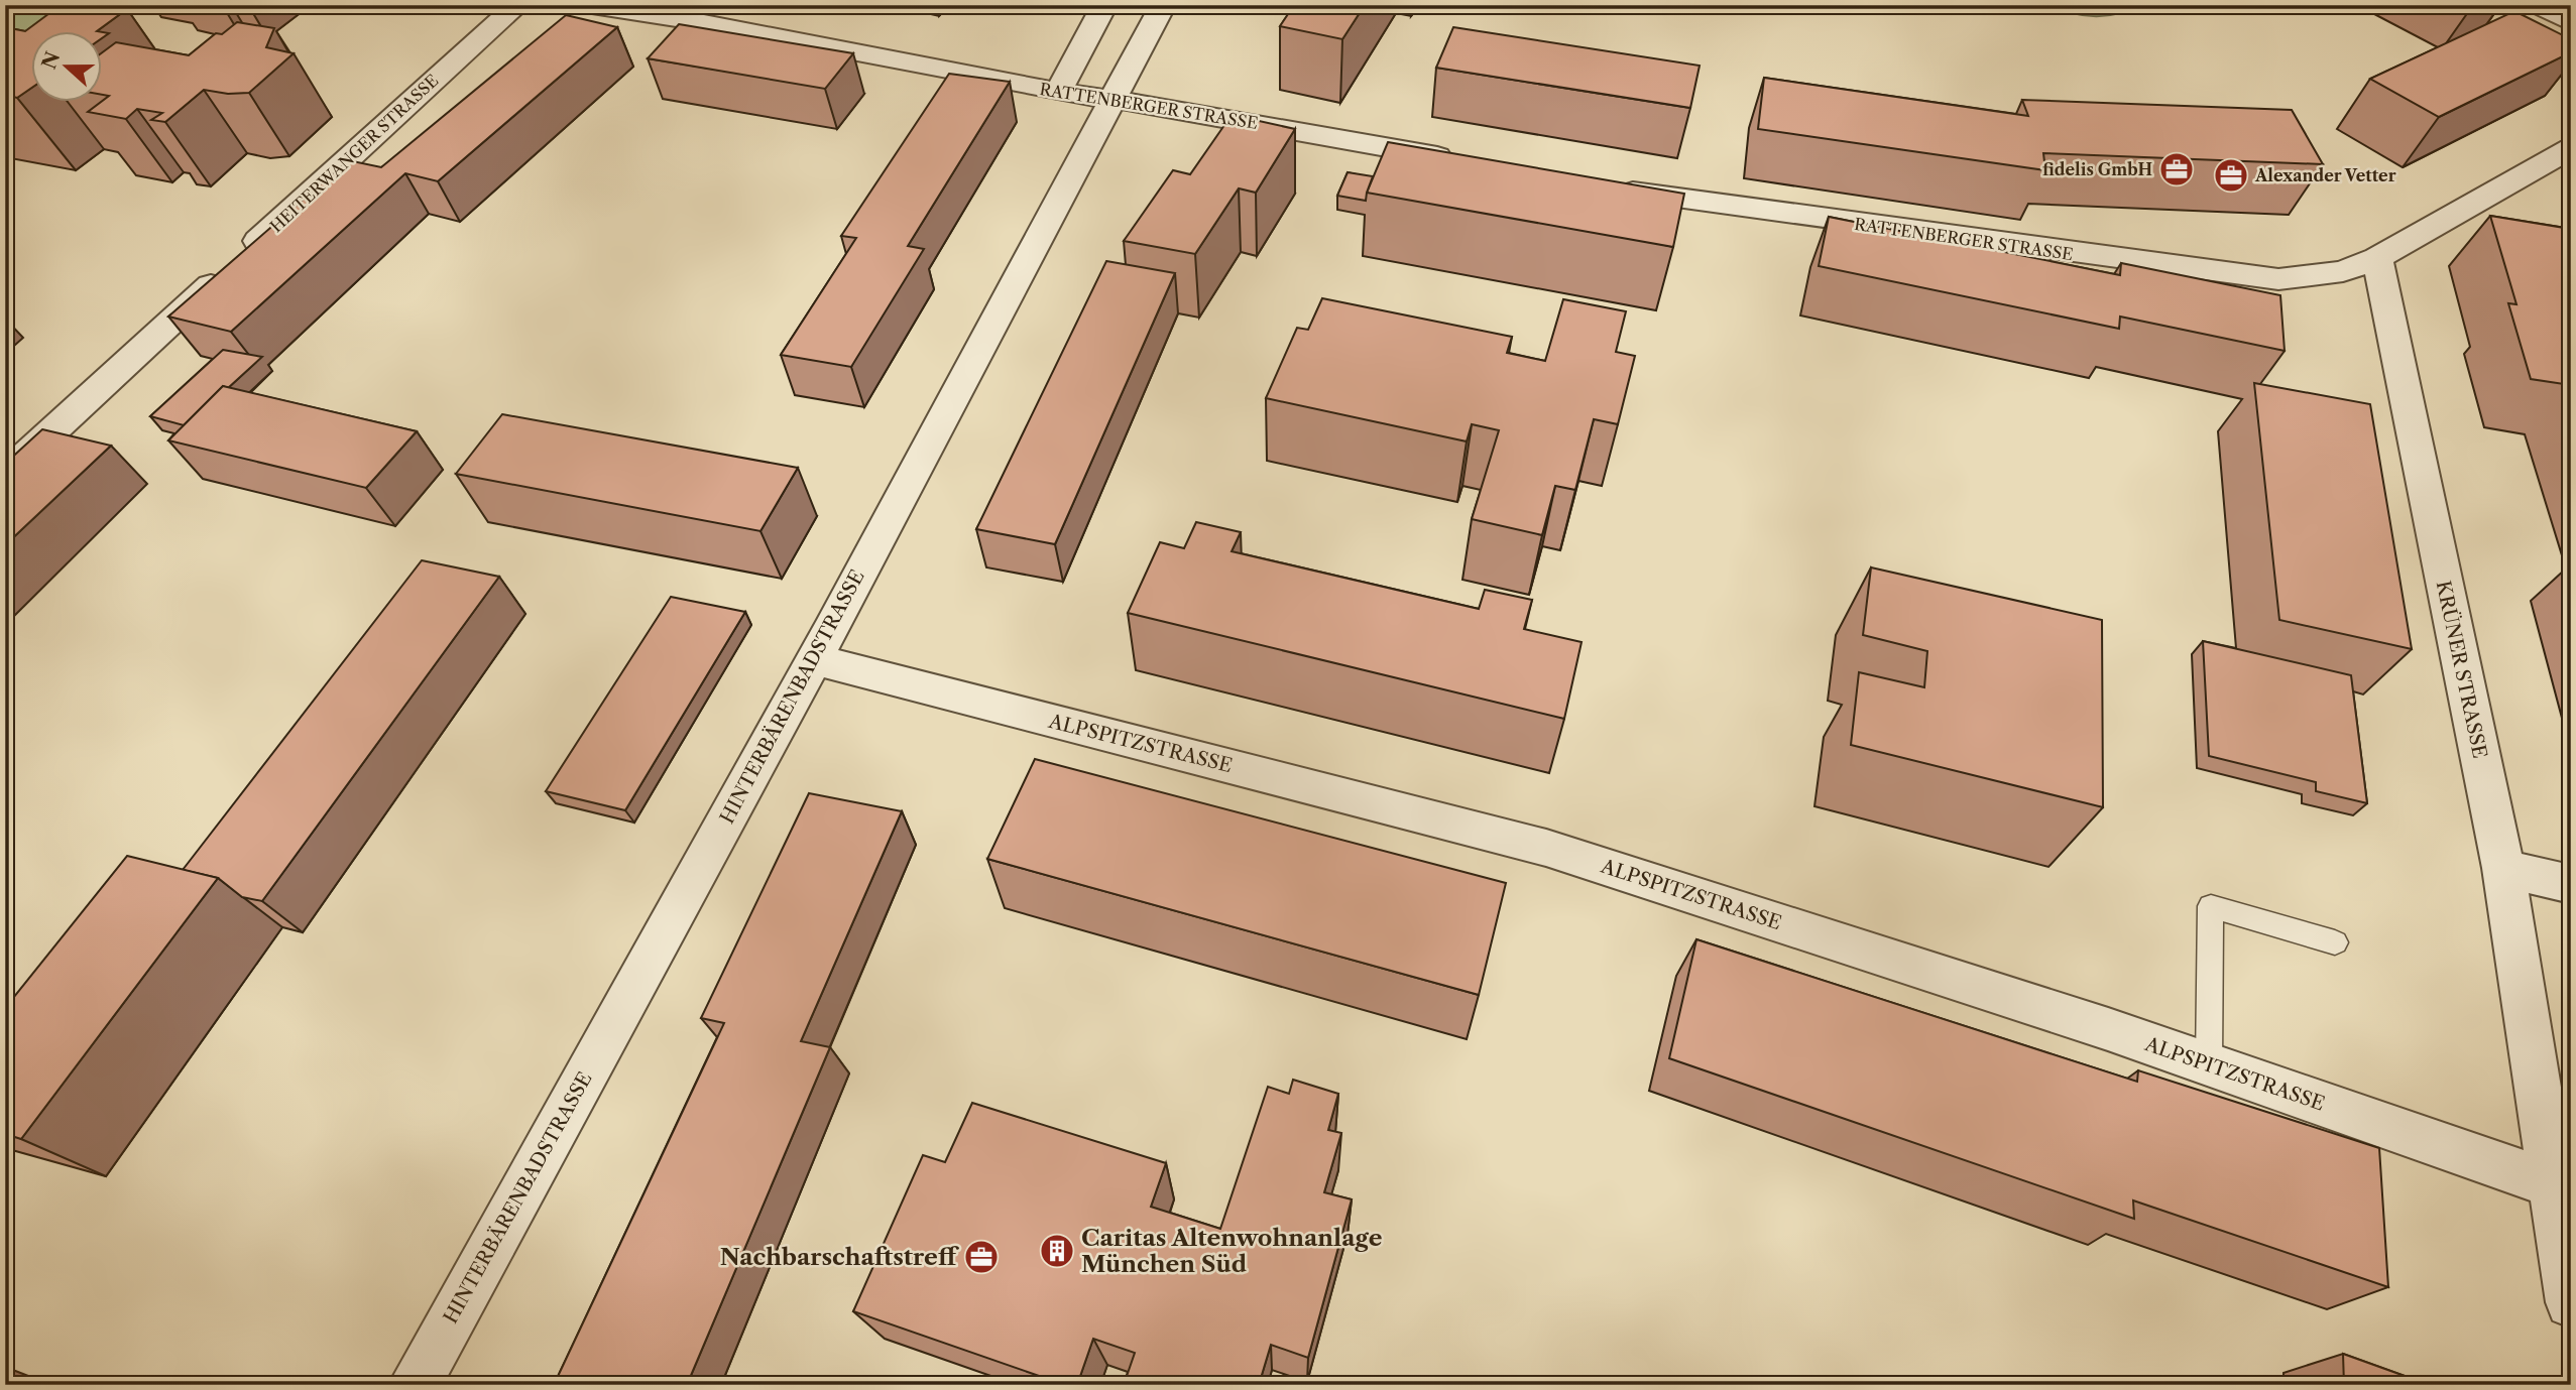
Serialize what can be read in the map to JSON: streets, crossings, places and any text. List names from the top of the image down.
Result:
{
  "streets": {
    "street": [
      "RATTENBERGER STRASSE",
      "HEITERWANGER STRASSE",
      "KRÜNER STRASSE",
      "HINTERBÄRENBADSTRASSE",
      "ALPSPITZSTRASSE"
    ]
  },
  "crossings": [
    ["RATTENBERGER STRASSE", "KRÜNER STRASSE"],
    ["RATTENBERGER STRASSE", "HINTERBÄRENBADSTRASSE"],
    ["KRÜNER STRASSE", "ALPSPITZSTRASSE"],
    ["HINTERBÄRENBADSTRASSE", "ALPSPITZSTRASSE"]
  ],
  "places": {
    "office": ["fidelis GmbH", "Alexander Vetter", "Nachbarschaftstreff"],
    "building": ["Caritas Altenwohnanlage München Süd"]
  },
  "north": "left"
}
